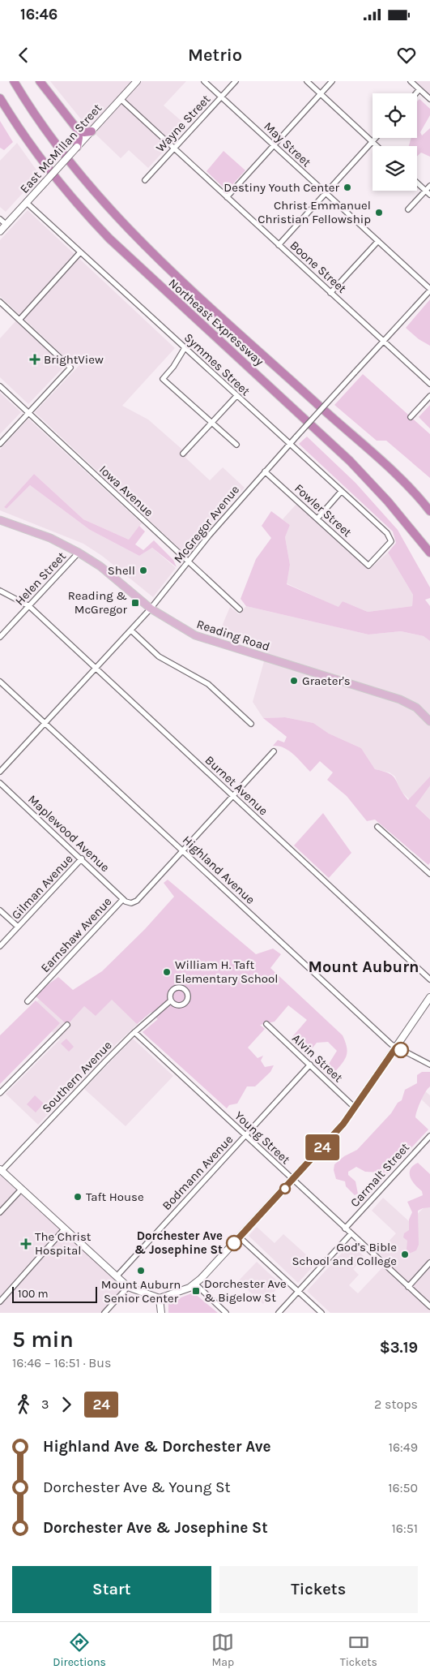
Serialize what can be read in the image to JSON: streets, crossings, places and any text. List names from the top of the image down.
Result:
{
  "streets": {
    "highway": ["Northeast Expressway"],
    "main road": ["East McMillan Street", "Reading Road"],
    "street": [
      "Wayne Street",
      "May Street",
      "Boone Street",
      "Symmes Street",
      "Iowa Avenue",
      "Fowler Street",
      "McGregor Avenue",
      "Helen Street",
      "Burnet Avenue",
      "Maplewood Avenue",
      "Highland Avenue",
      "Gilman Avenue",
      "Earnshaw Avenue",
      "Alvin Street",
      "Southern Avenue",
      "Young Street",
      "Bodmann Avenue",
      "Carmalt Street"
    ]
  },
  "crossings": [
    ["Wayne Street", "May Street"],
    ["Wayne Street", "Boone Street"],
    ["May Street", "McGregor Avenue"],
    ["East McMillan Street", "Boone Street"],
    ["East McMillan Street", "Symmes Street"],
    ["Boone Street", "McGregor Avenue"],
    ["Symmes Street", "Fowler Street"],
    ["Symmes Street", "McGregor Avenue"],
    ["Iowa Avenue", "McGregor Avenue"],
    ["Fowler Street", "McGregor Avenue"],
    ["McGregor Avenue", "Reading Road"],
    ["McGregor Avenue", "Burnet Avenue"],
    ["McGregor Avenue", "Highland Avenue"],
    ["Helen Street", "Reading Road"],
    ["Helen Street", "Burnet Avenue"],
    ["Burnet Avenue", "Earnshaw Avenue"],
    ["Maplewood Avenue", "Gilman Avenue"],
    ["Maplewood Avenue", "Earnshaw Avenue"],
    ["Highland Avenue", "Earnshaw Avenue"],
    ["Alvin Street", "Bodmann Avenue"],
    ["Southern Avenue", "Young Street"],
    ["Young Street", "Bodmann Avenue"],
    ["Young Street", "Carmalt Street"]
  ],
  "districts": ["Mount Auburn"],
  "places": {
    "other": [
      "Destiny Youth Center",
      "Christ Emmanuel Christian Fellowship",
      "Shell",
      "Graeter's",
      "William H. Taft Elementary School",
      "Taft House",
      "Dorchester Ave & Josephine St",
      "God's Bible School and College",
      "Mount Auburn Senior Center"
    ],
    "health": ["BrightView", "The Christ Hospital"],
    "transit": ["Reading & McGregor", "Dorchester Ave & Bigelow St"]
  },
  "lines": ["bus line 24"],
  "scale_bar": "100 m",
  "page": {
    "status": "16:46",
    "header": "Metrio",
    "on_map": "24",
    "scale": "100 m",
    "heading": ["5 min", "16:46 – 16:51 · Bus", "$3.19"],
    "legs": ["3", "24", "2 stops"],
    "list": [
      {
        "name": "Highland Ave & Dorchester Ave",
        "value": "16:49"
      },
      {
        "name": "Dorchester Ave & Young St",
        "value": "16:50"
      },
      {
        "name": "Dorchester Ave & Josephine St",
        "value": "16:51"
      }
    ],
    "buttons": ["Start", "Tickets"],
    "tabs": ["Directions", "Map", "Tickets"]
  }
}
